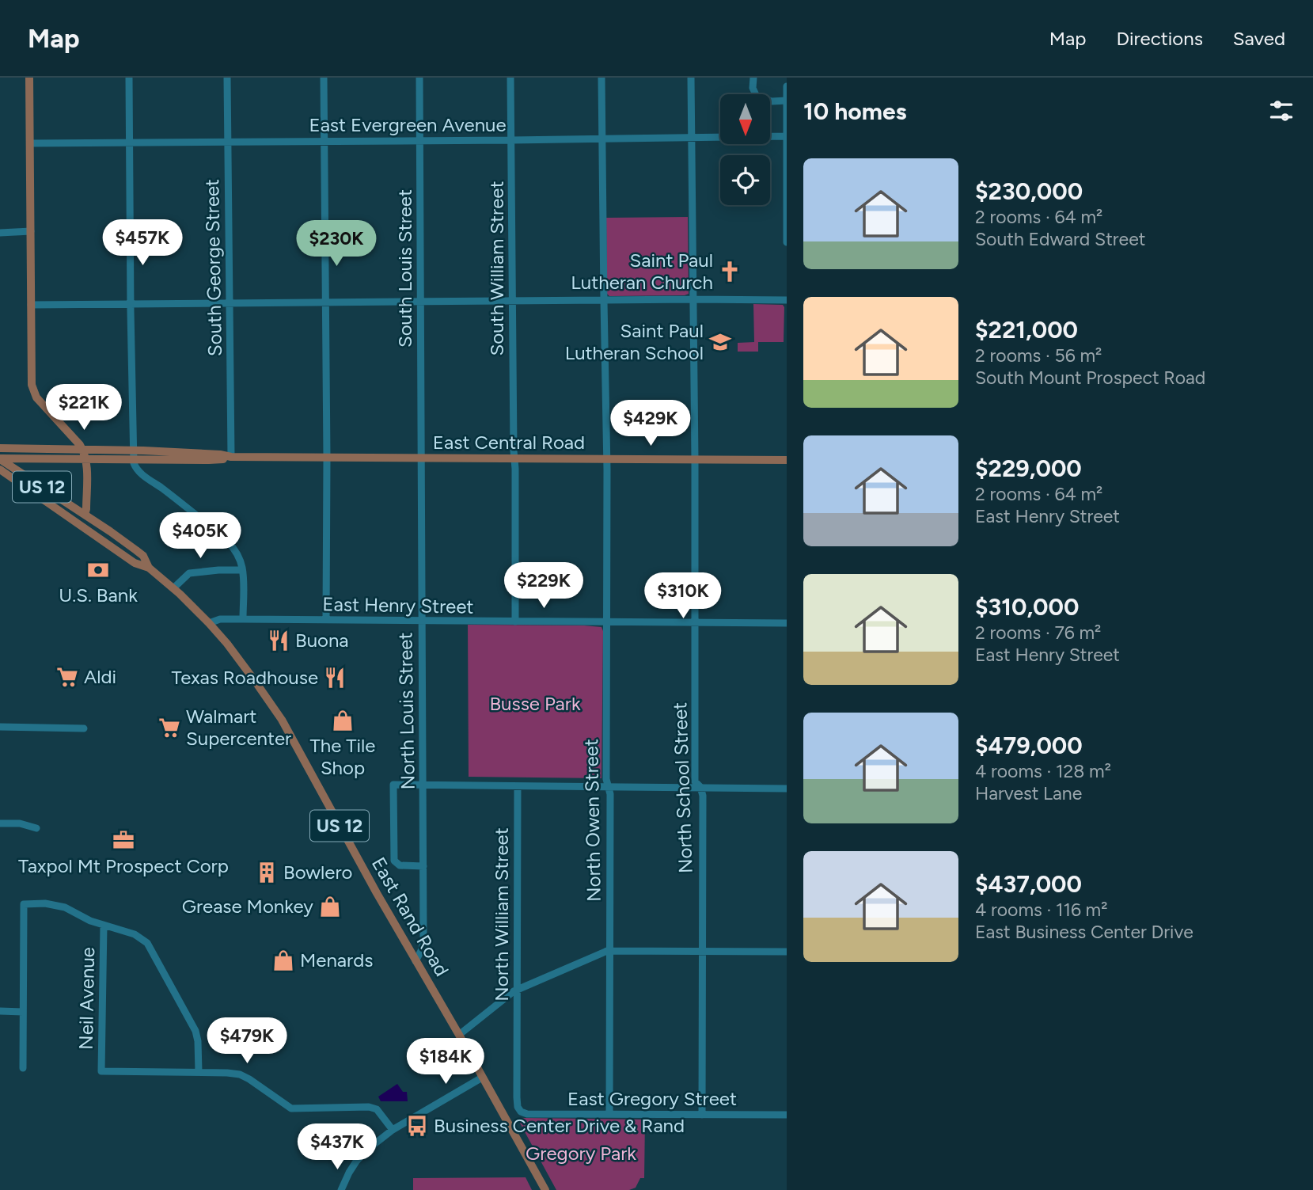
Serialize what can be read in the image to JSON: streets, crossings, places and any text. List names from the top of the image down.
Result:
{
  "streets": {
    "main road": ["East Central Road", "US 12", "East Rand Road"],
    "street": [
      "East Evergreen Avenue",
      "South George Street",
      "South Louis Street",
      "South William Street",
      "East Henry Street",
      "North Louis Street",
      "North School Street",
      "North Owen Street",
      "North William Street",
      "Neil Avenue",
      "East Gregory Street"
    ]
  },
  "crossings": [
    ["East Evergreen Avenue", "South George Street"],
    ["East Evergreen Avenue", "South Louis Street"],
    ["East Evergreen Avenue", "South William Street"],
    ["East Evergreen Avenue", "North School Street"],
    ["East Evergreen Avenue", "North Owen Street"],
    ["South George Street", "East Central Road"],
    ["South Louis Street", "East Central Road"],
    ["South Louis Street", "North Louis Street"],
    ["South William Street", "East Central Road"],
    ["East Central Road", "North Louis Street"],
    ["East Central Road", "North School Street"],
    ["East Central Road", "North Owen Street"],
    ["East Central Road", "East Rand Road"],
    ["East Henry Street", "North Louis Street"],
    ["East Henry Street", "North School Street"],
    ["East Henry Street", "North Owen Street"],
    ["East Henry Street", "East Rand Road"],
    ["North Louis Street", "East Rand Road"],
    ["North School Street", "East Gregory Street"],
    ["North Owen Street", "East Gregory Street"],
    ["North William Street", "East Gregory Street"]
  ],
  "parks": ["Busse Park", "Gregory Park"],
  "places": {
    "church": ["Saint Paul Lutheran Church"],
    "school or university": ["Saint Paul Lutheran School"],
    "bank": ["U.S. Bank"],
    "restaurant": ["Buona", "Texas Roadhouse"],
    "supermarket": ["Aldi", "Walmart Supercenter"],
    "shop": ["The Tile Shop", "Grease Monkey", "Menards"],
    "office": ["Taxpol Mt Prospect Corp"],
    "building": ["Bowlero"],
    "bus stop": ["Business Center Drive & Rand"]
  },
  "north": "bottom",
  "page": {
    "header": "Map",
    "nav": ["Map", "Directions", "Saved"],
    "heading": "10 homes",
    "list": [
      {
        "name": "$230,000",
        "note": "2 rooms · 64 m² · South Edward Street"
      },
      {
        "name": "$221,000",
        "note": "2 rooms · 56 m² · South Mount Prospect Road"
      },
      {
        "name": "$229,000",
        "note": "2 rooms · 64 m² · East Henry Street"
      },
      {
        "name": "$310,000",
        "note": "2 rooms · 76 m² · East Henry Street"
      },
      {
        "name": "$479,000",
        "note": "4 rooms · 128 m² · Harvest Lane"
      },
      {
        "name": "$437,000",
        "note": "4 rooms · 116 m² · East Business Center Drive"
      }
    ],
    "price": [
      "$457K",
      "$230K",
      "$221K",
      "$429K",
      "$405K",
      "$229K",
      "$310K",
      "$479K",
      "$184K",
      "$437K"
    ]
  }
}
